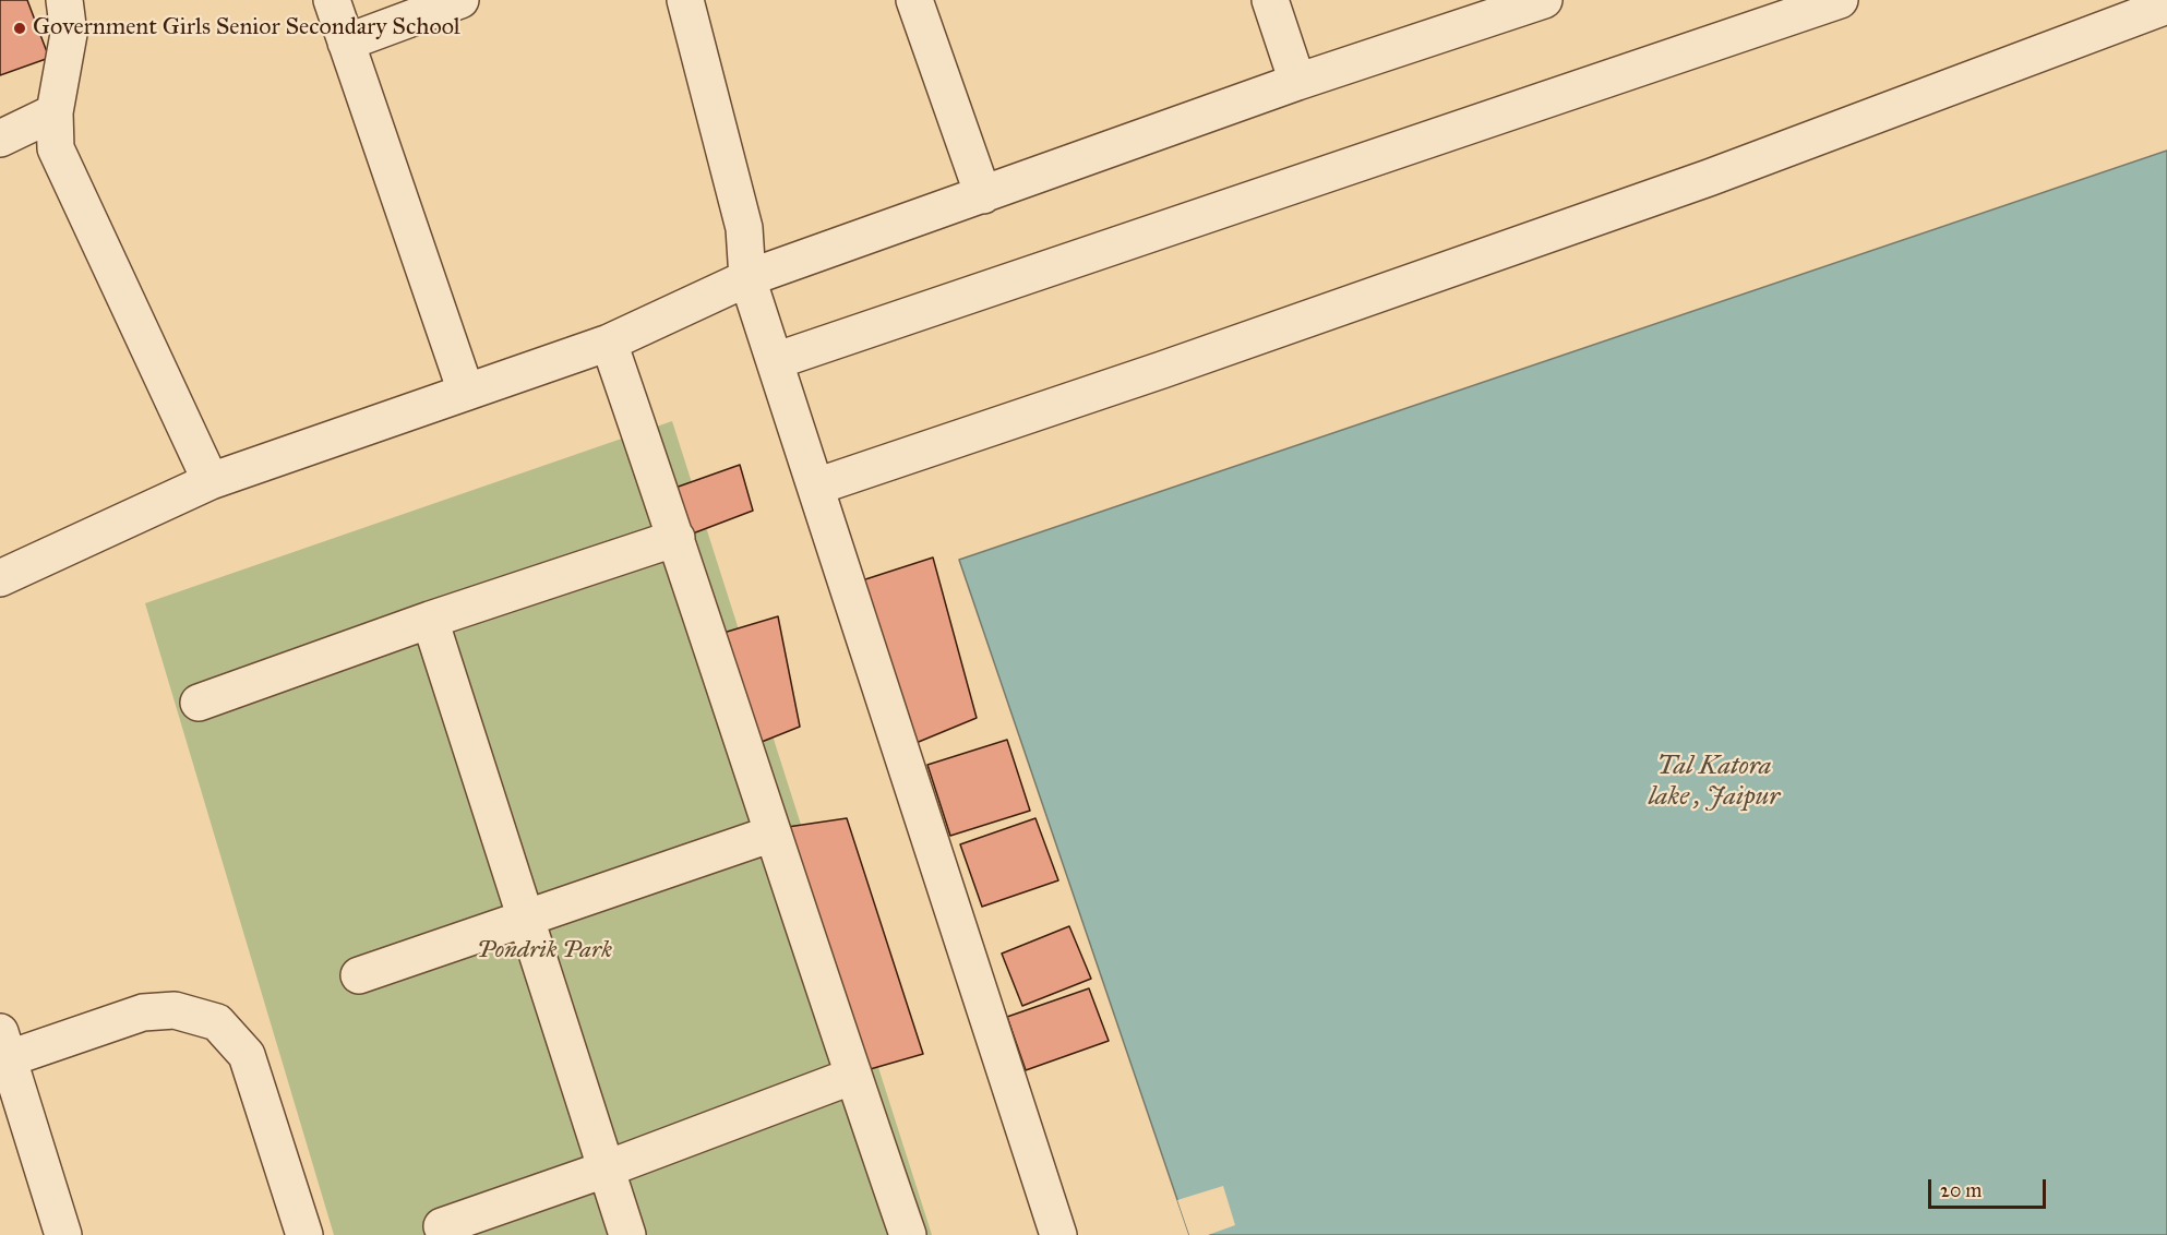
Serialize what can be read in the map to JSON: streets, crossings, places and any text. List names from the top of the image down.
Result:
{
  "water": ["Tal Katora lake , Jaipur"],
  "parks": ["Pondrik Park"],
  "places": ["Government Girls Senior Secondary School"],
  "scale_bar": "20 m"
}
